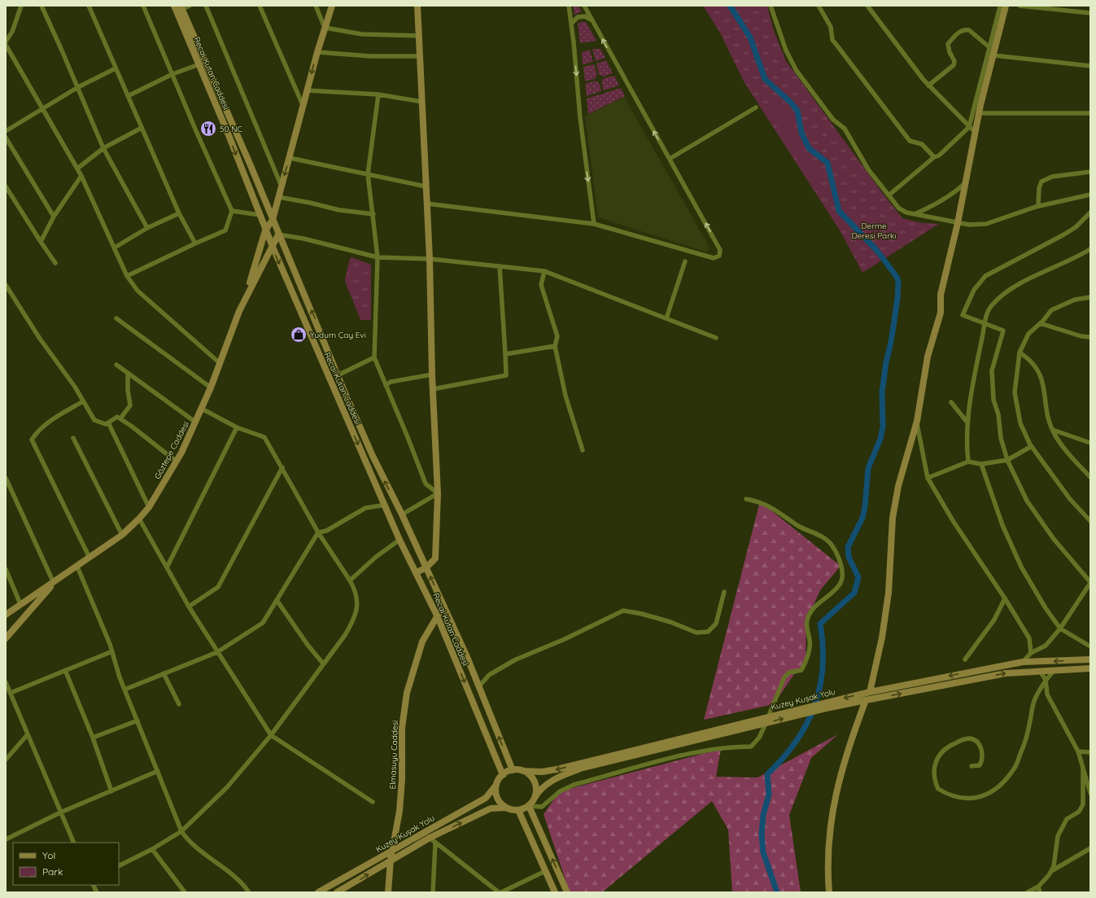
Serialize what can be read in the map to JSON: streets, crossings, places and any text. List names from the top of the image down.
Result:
{
  "streets": {
    "main road": [
      "Recai Kutan Caddesi",
      "Göztepe Caddesi",
      "Kuzey Kuşak Yolu",
      "Elmasuyu Caddesi"
    ]
  },
  "crossings": [
    ["Recai Kutan Caddesi", "Göztepe Caddesi"],
    ["Recai Kutan Caddesi", "Kuzey Kuşak Yolu"],
    ["Recai Kutan Caddesi", "Elmasuyu Caddesi"],
    ["Kuzey Kuşak Yolu", "Elmasuyu Caddesi"]
  ],
  "parks": ["Derme Deresi Parkı"],
  "places": {
    "restaurant": ["50 NC"],
    "shop": ["Yudum Çay Evi"]
  },
  "legend": ["Yol", "Park"]
}
